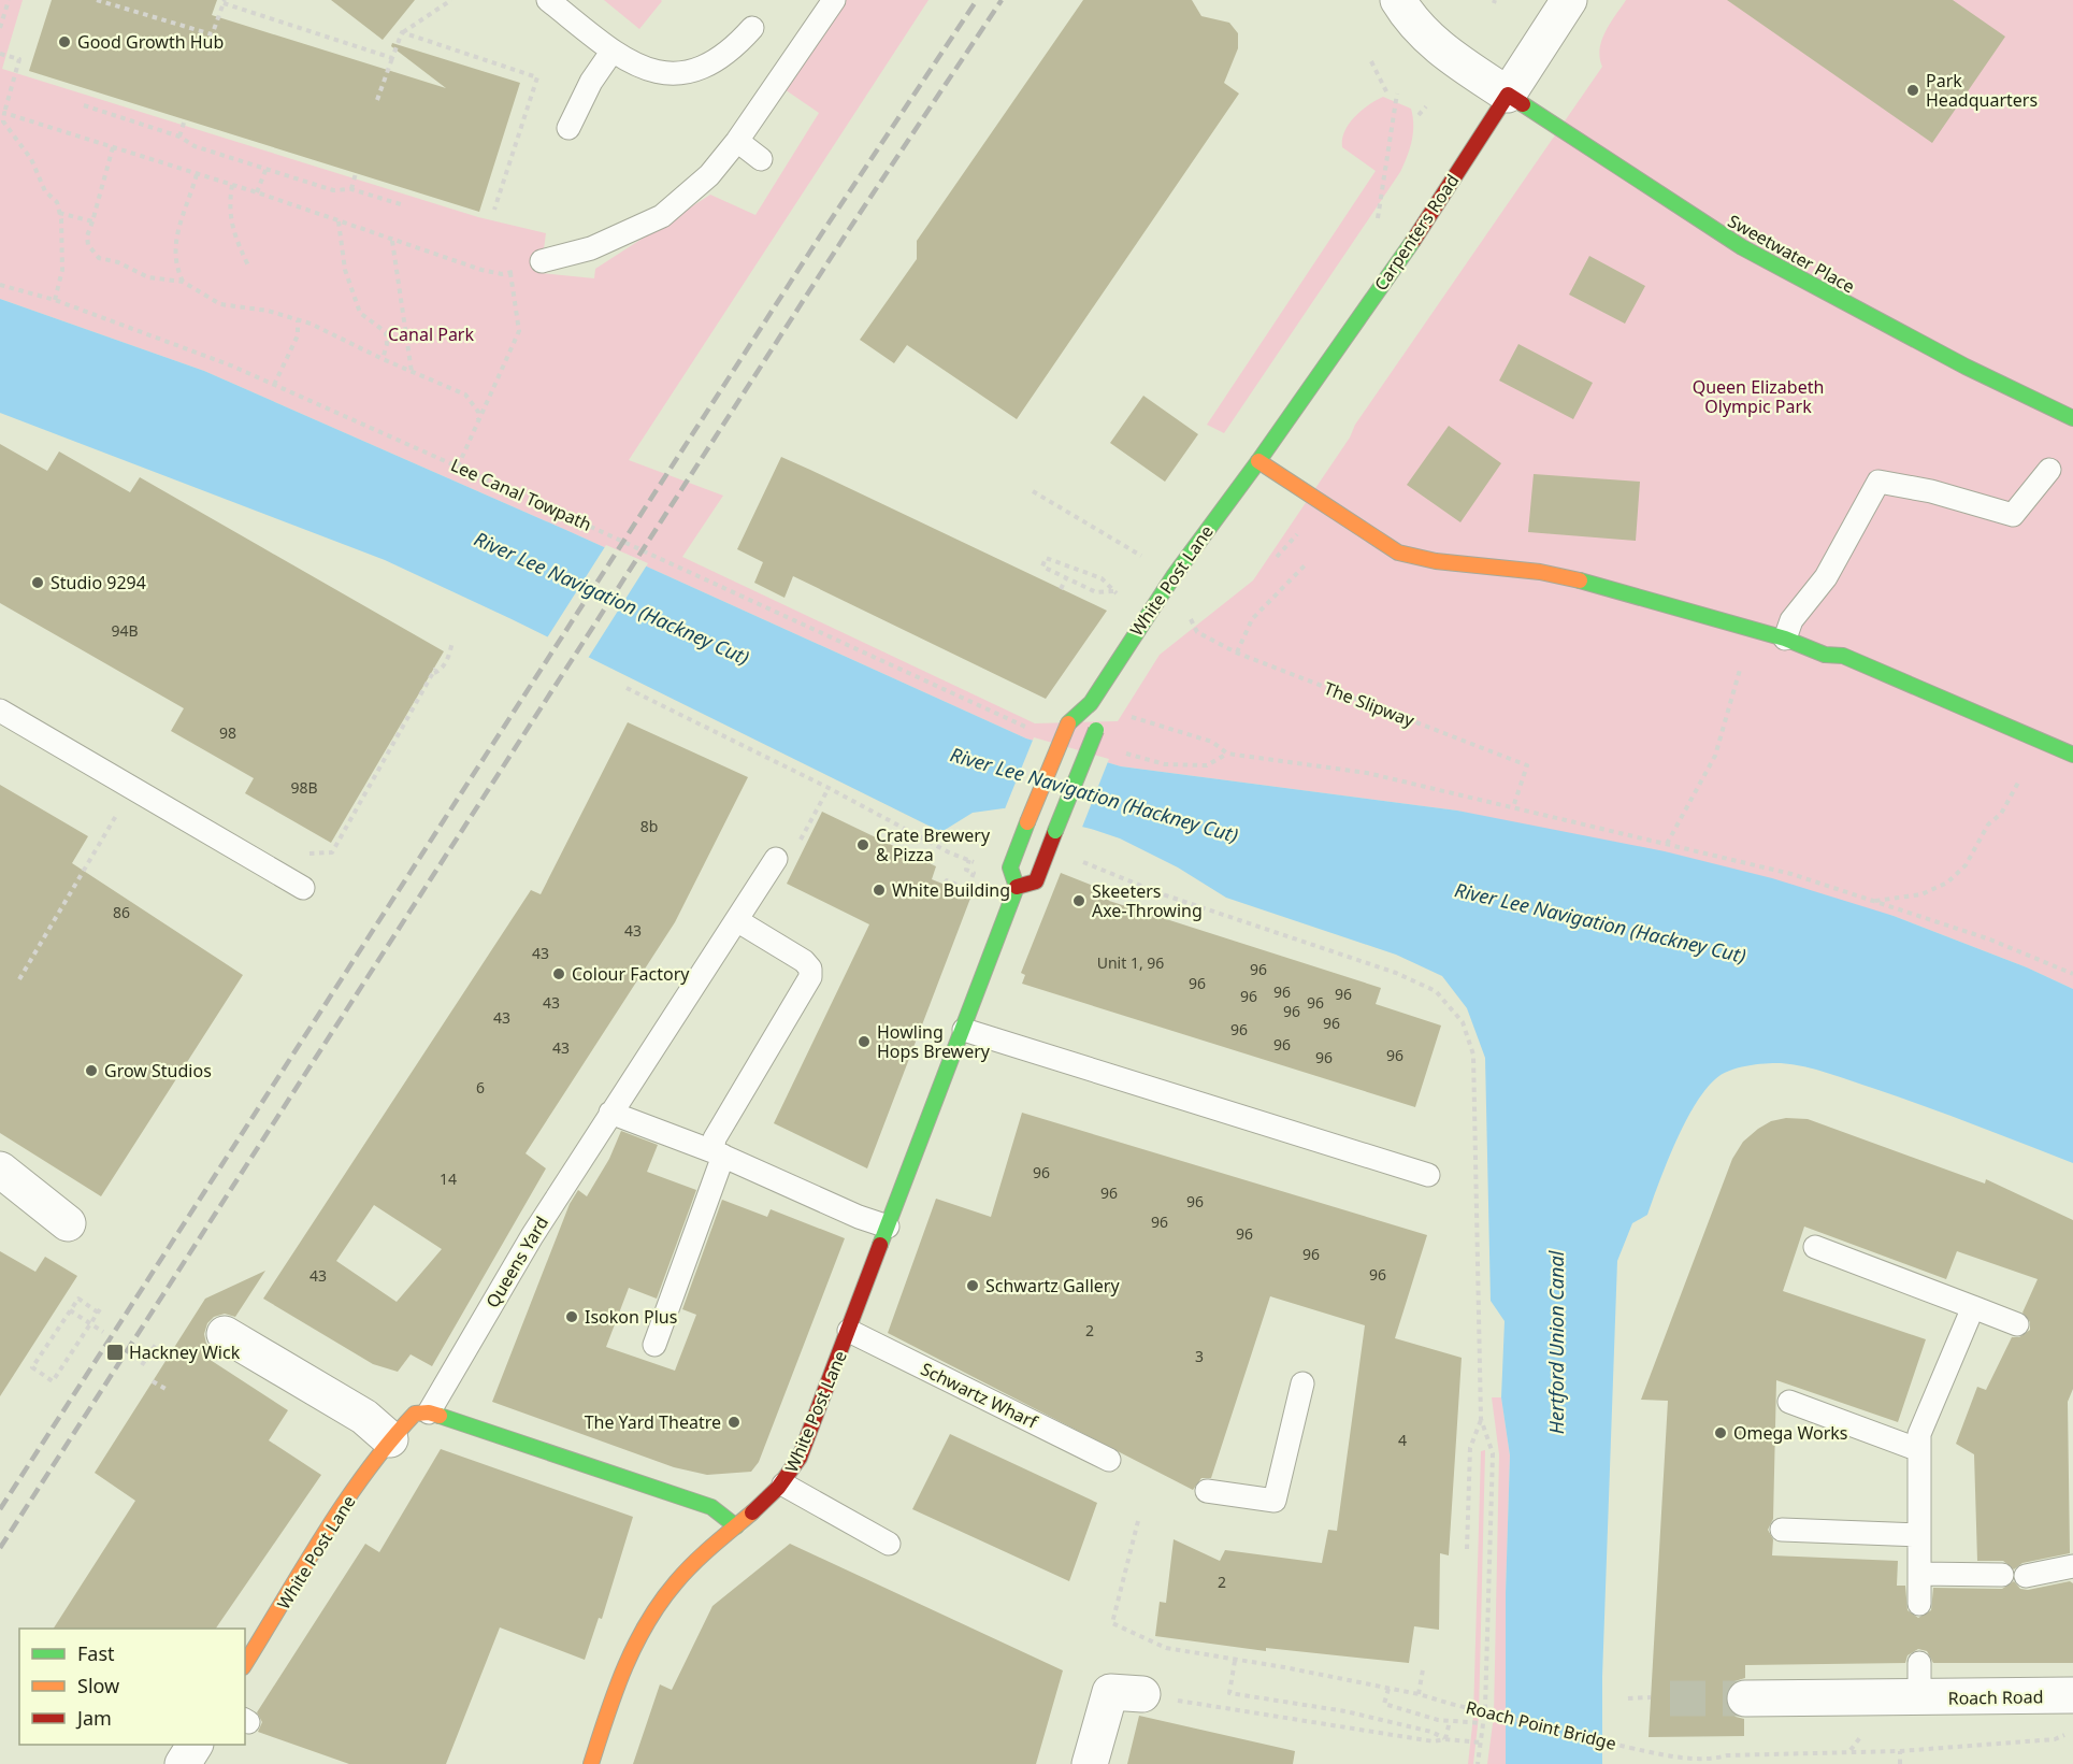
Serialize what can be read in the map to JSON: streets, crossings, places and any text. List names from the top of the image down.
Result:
{
  "streets": {
    "street": [
      "Carpenters Road",
      "Sweetwater Place",
      "White Post Lane",
      "Roach Road"
    ],
    "lane": ["Queens Yard", "Schwartz Wharf"],
    "path": ["Lee Canal Towpath", "The Slipway", "Roach Point Bridge"]
  },
  "crossings": [
    ["Carpenters Road", "Sweetwater Place"],
    ["Carpenters Road", "White Post Lane"],
    ["White Post Lane", "Queens Yard"],
    ["White Post Lane", "Schwartz Wharf"]
  ],
  "water": ["River Lee Navigation (Hackney Cut)", "Hertford Union Canal"],
  "parks": ["Canal Park", "Queen Elizabeth Olympic Park"],
  "places": {
    "other": [
      "Good Growth Hub",
      "Park Headquarters",
      "Studio 9294",
      "Crate Brewery & Pizza",
      "White Building",
      "Skeeters Axe-Throwing",
      "Colour Factory",
      "Howling Hops Brewery",
      "Grow Studios",
      "Schwartz Gallery",
      "Isokon Plus",
      "The Yard Theatre",
      "Omega Works"
    ],
    "transit": ["Hackney Wick"]
  },
  "house_numbers": [
    "94B",
    "98",
    "98B",
    "8b",
    "86",
    "43",
    "43",
    "Unit 1, 96",
    "96",
    "96",
    "96",
    "96",
    "96",
    "43",
    "96",
    "96",
    "43",
    "96",
    "96",
    "96",
    "43",
    "96",
    "96",
    "6",
    "96",
    "14",
    "96",
    "96",
    "96",
    "96",
    "96",
    "96",
    "43",
    "2",
    "3",
    "4",
    "2"
  ],
  "legend": ["Fast", "Slow", "Jam"]
}
